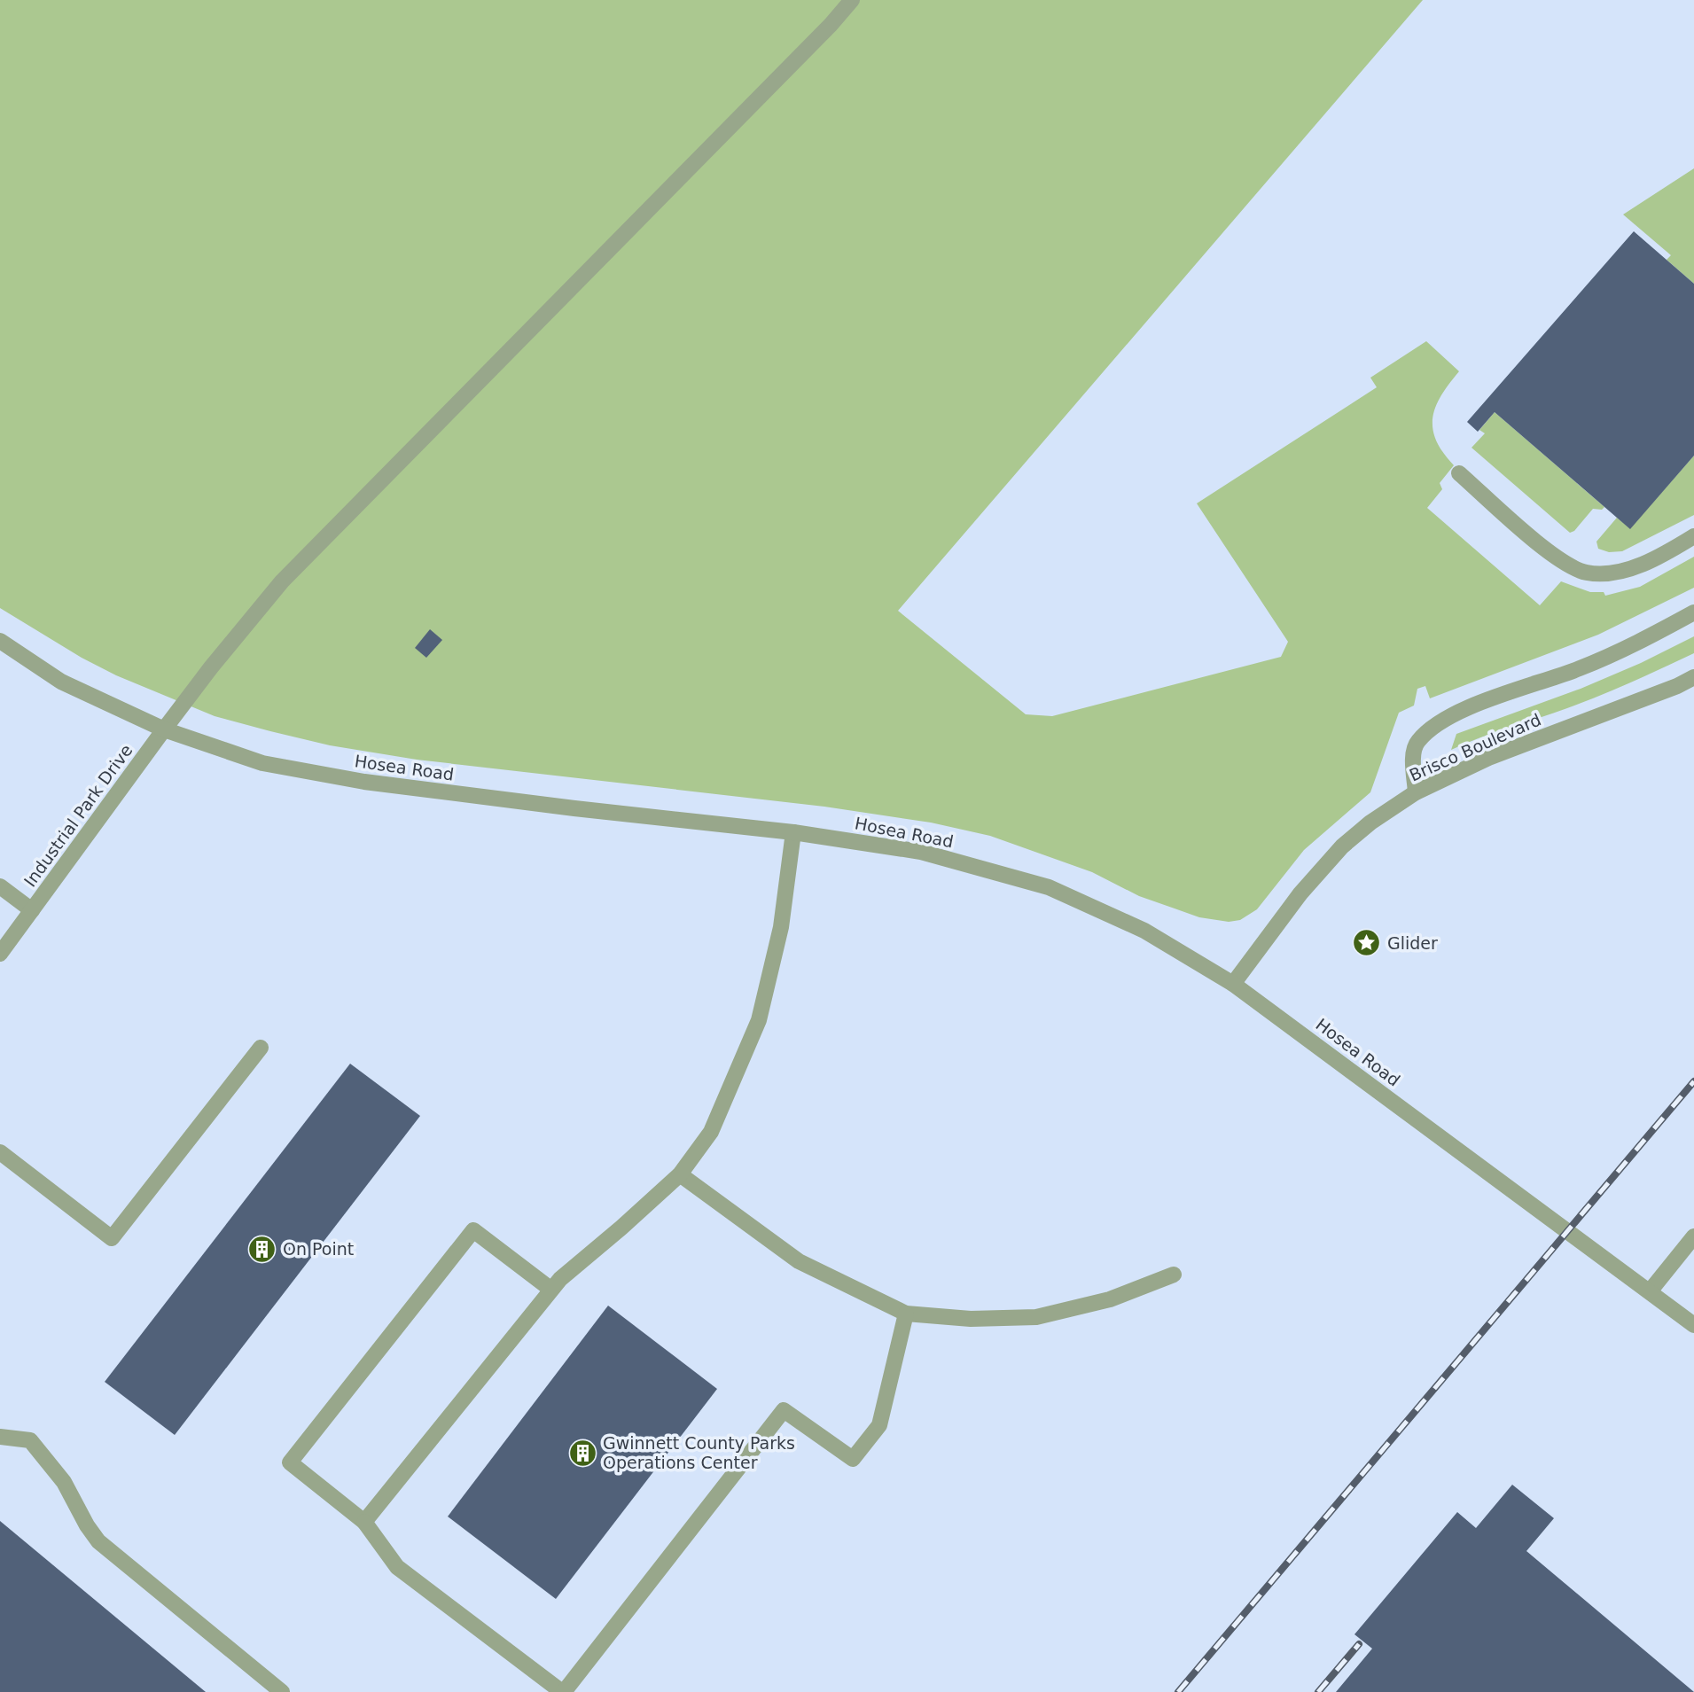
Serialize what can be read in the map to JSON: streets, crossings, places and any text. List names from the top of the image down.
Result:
{
  "streets": {
    "street": ["Brisco Boulevard", "Hosea Road", "Industrial Park Drive"]
  },
  "crossings": [
    ["Brisco Boulevard", "Hosea Road"],
    ["Hosea Road", "Industrial Park Drive"]
  ],
  "places": {
    "place": ["Glider"],
    "building": ["On Point", "Gwinnett County Parks Operations Center"]
  }
}
